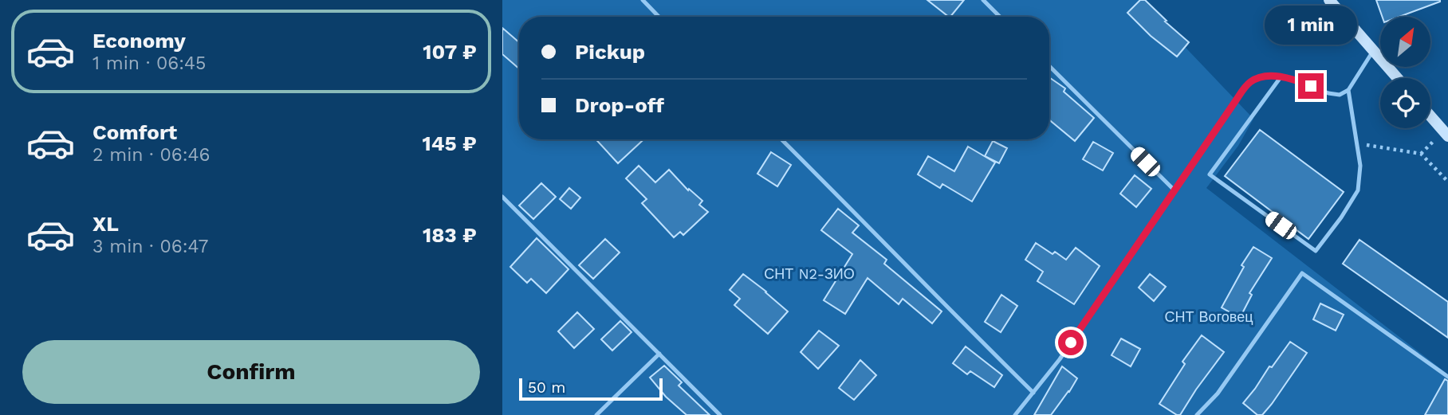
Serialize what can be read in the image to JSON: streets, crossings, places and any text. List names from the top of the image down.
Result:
{
  "parks": ["СНТ N2-ЗИО", "СНТ Воговец"],
  "scale_bar": "50 m",
  "north": "top right",
  "page": {
    "bubble": "1 min",
    "list": [
      {
        "name": "Economy",
        "note": "1 min · 06:45",
        "value": "107 ₽"
      },
      {
        "name": "Comfort",
        "note": "2 min · 06:46",
        "value": "145 ₽"
      },
      {
        "name": "XL",
        "note": "3 min · 06:47",
        "value": "183 ₽"
      }
    ],
    "banner": ["Pickup", "Drop-off"],
    "buttons": "Confirm",
    "scale": "50 m"
  }
}
